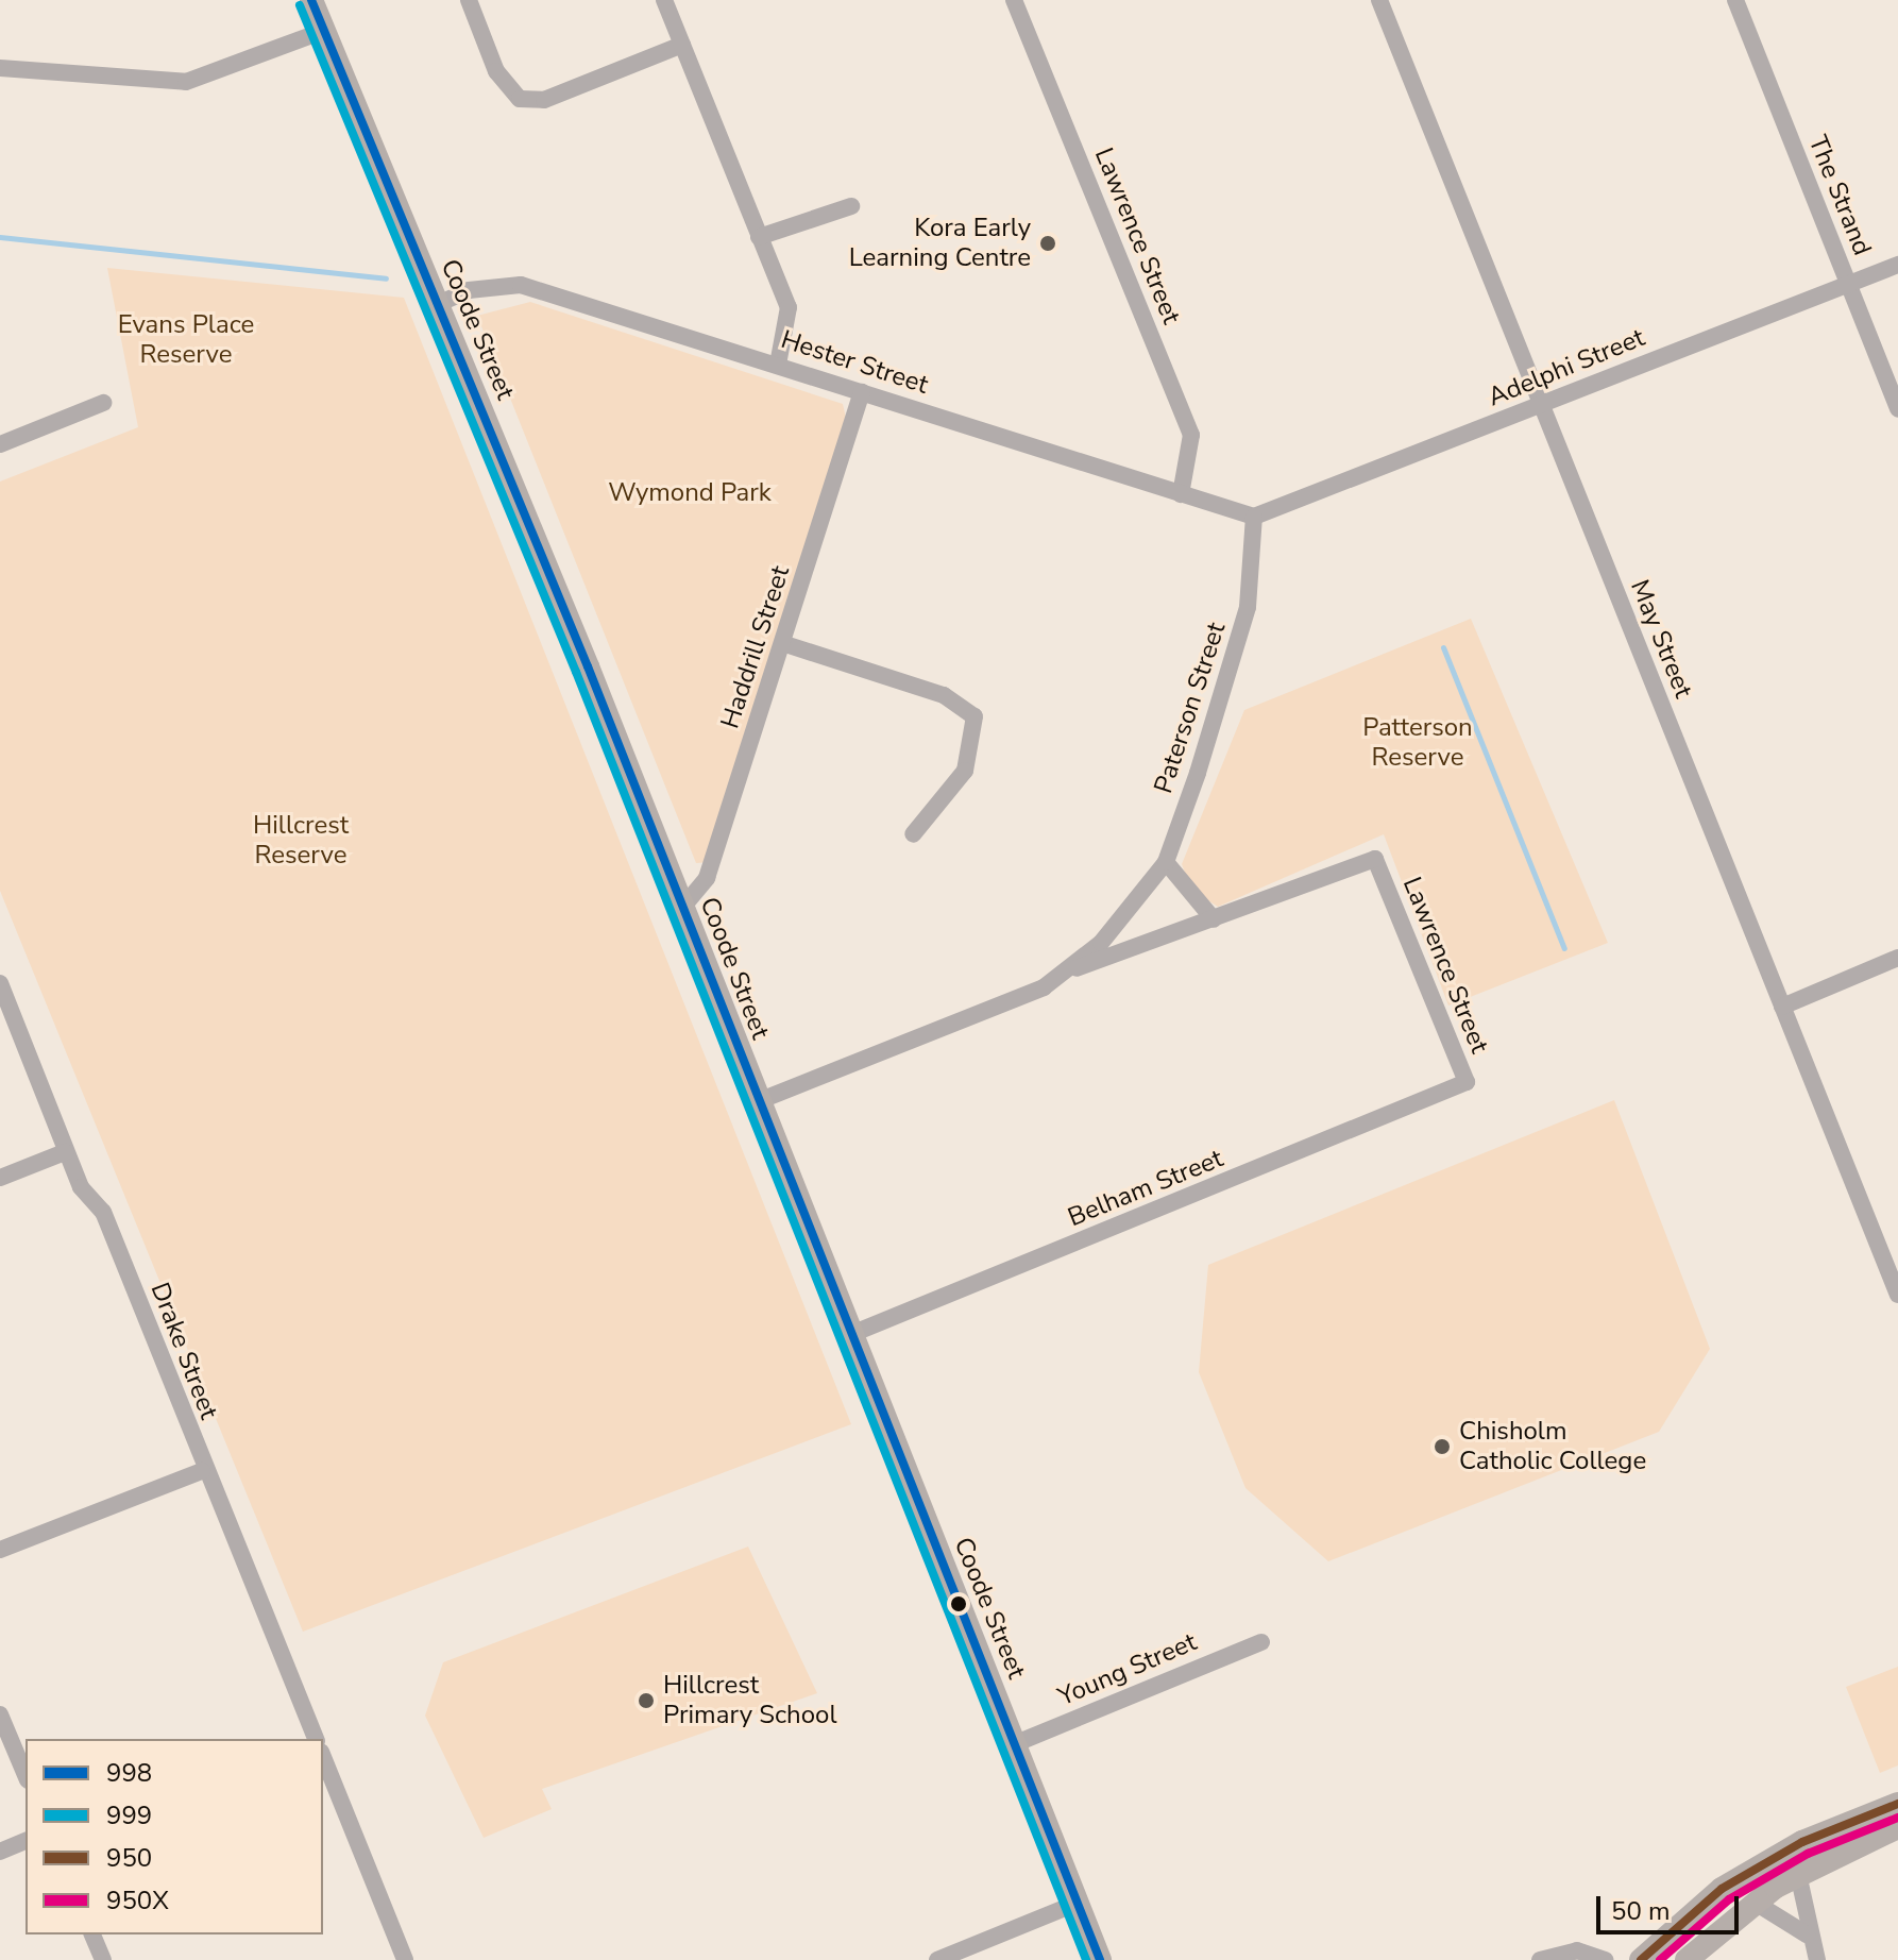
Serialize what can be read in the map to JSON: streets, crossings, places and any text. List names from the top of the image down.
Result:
{
  "streets": {
    "main road": ["Coode Street"],
    "street": [
      "The Strand",
      "Lawrence Street",
      "Hester Street",
      "Adelphi Street",
      "May Street",
      "Haddrill Street",
      "Paterson Street",
      "Belham Street",
      "Drake Street",
      "Young Street"
    ]
  },
  "crossings": [
    ["The Strand", "Adelphi Street"],
    ["Lawrence Street", "Hester Street"],
    ["Lawrence Street", "Paterson Street"],
    ["Lawrence Street", "Belham Street"],
    ["Coode Street", "Hester Street"],
    ["Coode Street", "Haddrill Street"],
    ["Coode Street", "Paterson Street"],
    ["Coode Street", "Belham Street"],
    ["Coode Street", "Young Street"],
    ["Hester Street", "Adelphi Street"],
    ["Hester Street", "Haddrill Street"],
    ["Hester Street", "Paterson Street"],
    ["Adelphi Street", "May Street"],
    ["Adelphi Street", "Paterson Street"]
  ],
  "parks": [
    "Evans Place Reserve",
    "Wymond Park",
    "Patterson Reserve",
    "Hillcrest Reserve"
  ],
  "places": ["Kora Early Learning Centre", "Chisholm Catholic College", "Hillcrest Primary School"],
  "lines": [
    "transit line 998",
    "transit line 999",
    "transit line 950",
    "transit line 950X"
  ],
  "legend": [
    "998",
    "999",
    "950",
    "950X"
  ],
  "scale_bar": "50 m"
}
